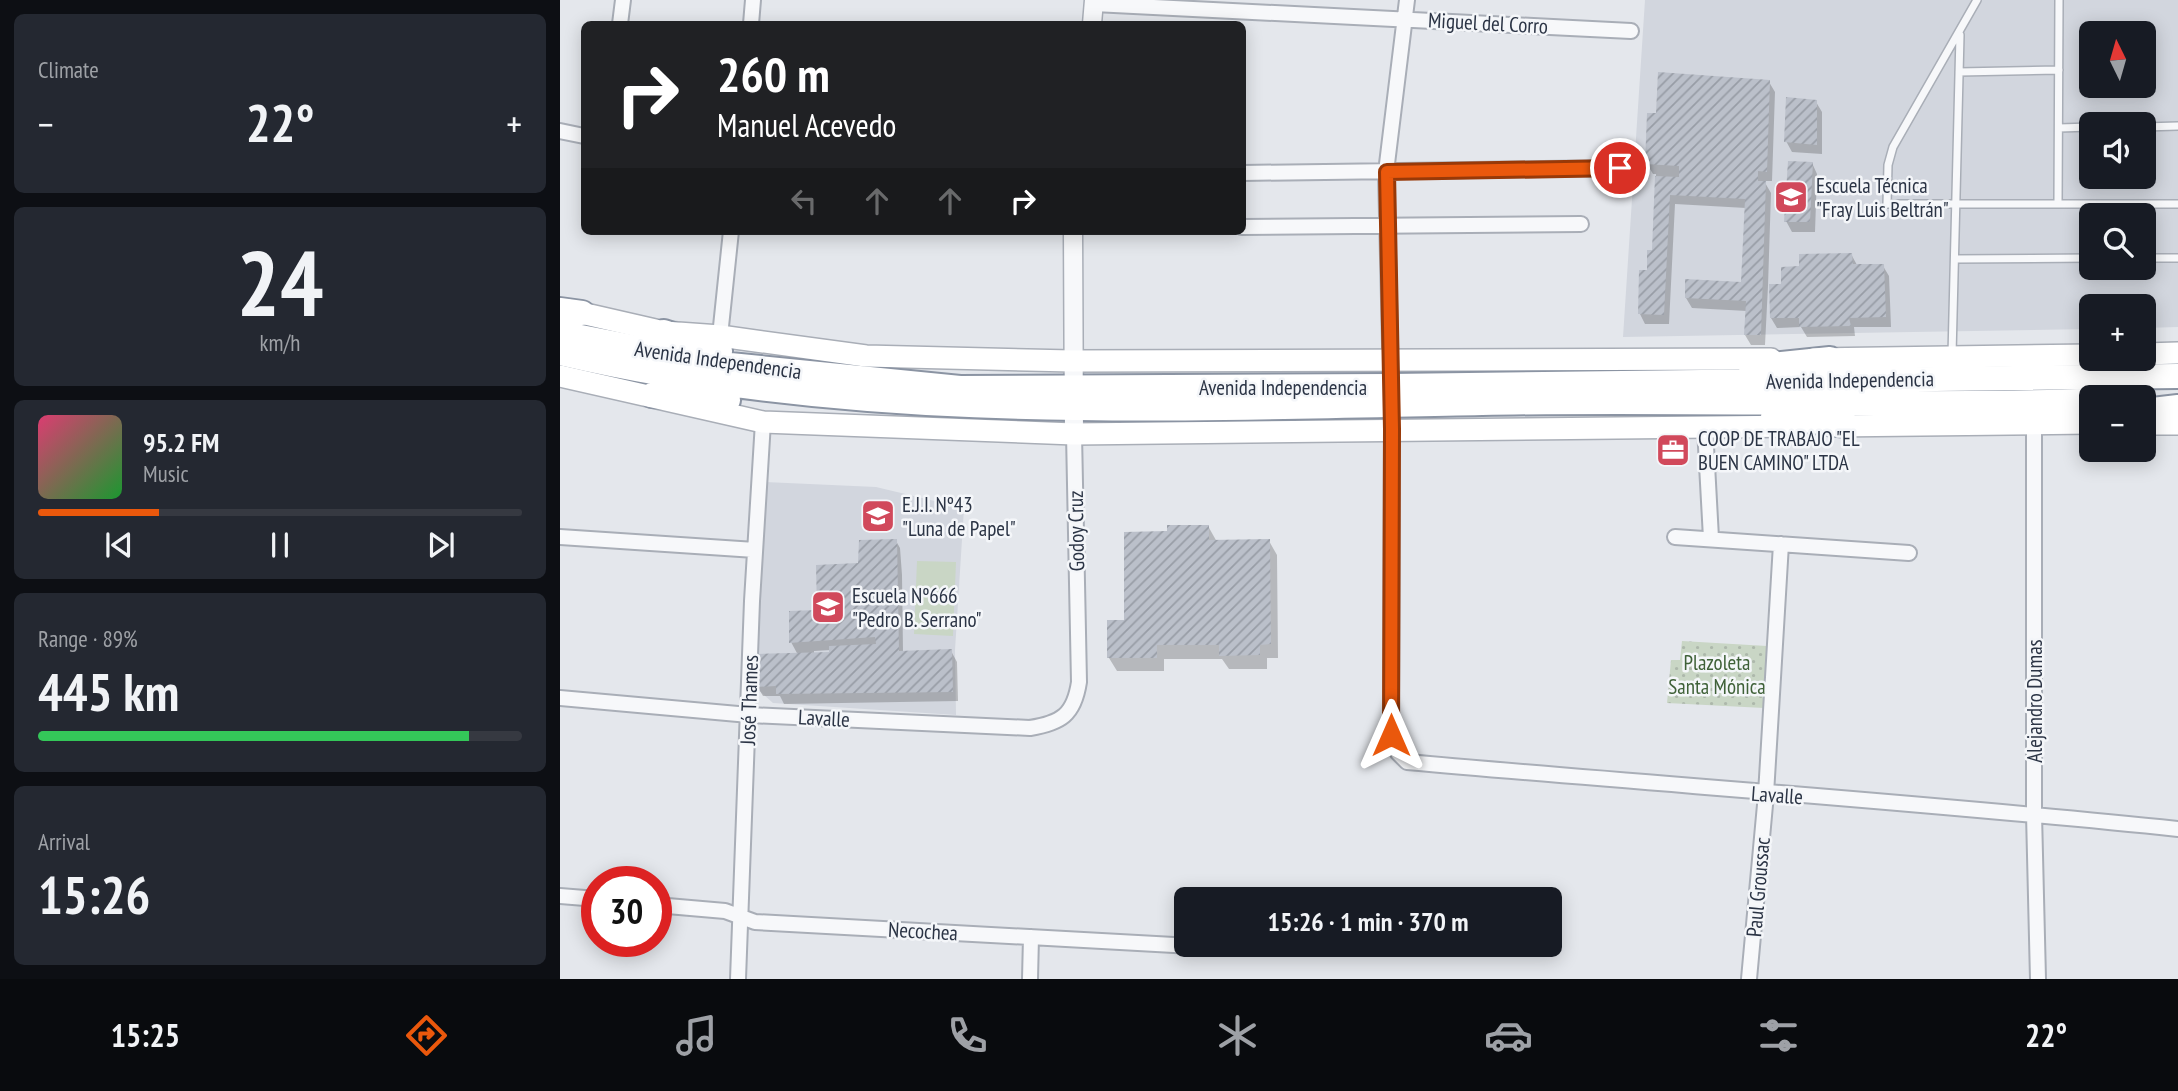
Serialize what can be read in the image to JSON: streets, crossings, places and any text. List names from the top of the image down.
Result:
{
  "streets": {
    "highway": ["Avenida Independencia"],
    "street": [
      "Miguel del Corro",
      "Godoy Cruz",
      "José Thames",
      "Alejandro Dumas",
      "Lavalle",
      "Paul Groussac",
      "Necochea"
    ]
  },
  "crossings": [
    ["Avenida Independencia", "Godoy Cruz"],
    ["Avenida Independencia", "José Thames"],
    ["Avenida Independencia", "Alejandro Dumas"],
    ["Avenida Independencia", "Lavalle"],
    ["Godoy Cruz", "Lavalle"],
    ["José Thames", "Lavalle"],
    ["José Thames", "Necochea"],
    ["Alejandro Dumas", "Lavalle"],
    ["Lavalle", "Paul Groussac"]
  ],
  "parks": ["Plazoleta Santa Mónica"],
  "places": {
    "school or university": ["Escuela Técnica \"Fray Luis Beltrán\"", "E.J.I. Nº43 \"Luna de Papel\"", "Escuela Nº666 \"Pedro B. Serrano\""],
    "office": ["COOP DE TRABAJO \"EL BUEN CAMINO\" LTDA"]
  },
  "north": "top",
  "page": {
    "tile": [
      "Climate",
      ["24", "km/h"],
      ["Range · 89%", "445 km"],
      ["Arrival", "15:26"]
    ],
    "map_buttons": ["+", "−"],
    "turn": ["260 m", "Manuel Acevedo"],
    "heat": ["−", "22°", "+"],
    "song": ["95.2 FM", "Music"],
    "limit": "30",
    "trip": "15:26 · 1 min · 370 m",
    "tabs": ["15:25", "22°"]
  }
}
